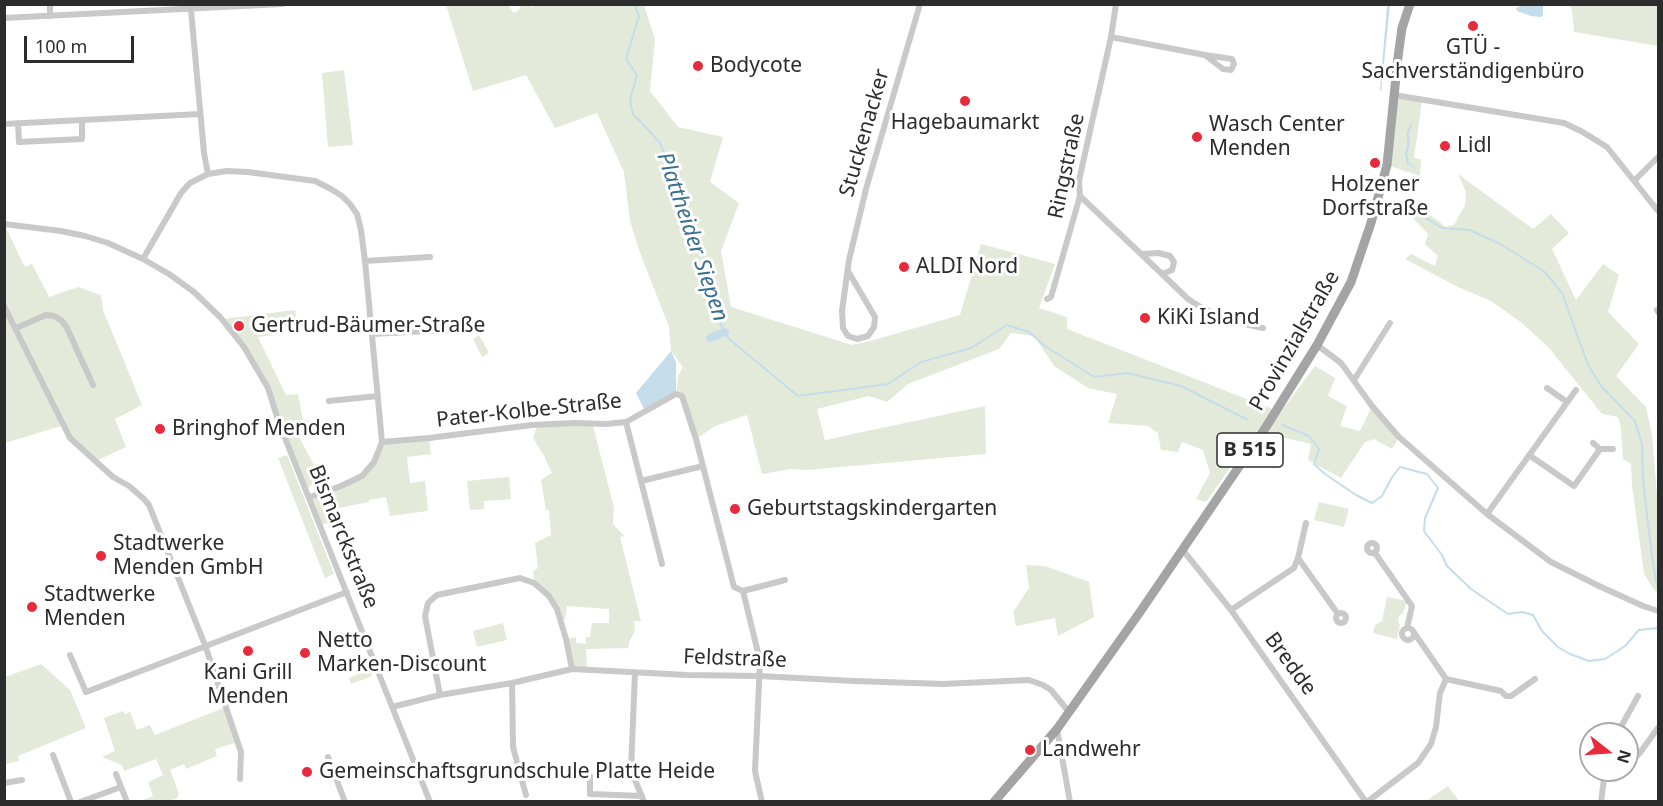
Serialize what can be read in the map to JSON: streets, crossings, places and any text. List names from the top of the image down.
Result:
{
  "streets": {
    "main road": ["Provinzialstraße", "B 515"],
    "street": [
      "Stuckenacker",
      "Ringstraße",
      "Pater-Kolbe-Straße",
      "Bismarckstraße",
      "Feldstraße",
      "Bredde"
    ]
  },
  "crossings": [
    ["Provinzialstraße", "B 515"],
    ["Provinzialstraße", "Feldstraße"],
    ["Provinzialstraße", "Bredde"],
    ["Pater-Kolbe-Straße", "Feldstraße"],
    ["B 515", "Feldstraße"],
    ["Bismarckstraße", "Feldstraße"]
  ],
  "water": ["Plattheider Siepen"],
  "places": [
    "GTÜ - Sachverständigenbüro",
    "Bodycote",
    "Hagebaumarkt",
    "Wasch Center Menden",
    "Lidl",
    "Holzener Dorfstraße",
    "ALDI Nord",
    "KiKi Island",
    "Gertrud-Bäumer-Straße",
    "Bringhof Menden",
    "Geburtstagskindergarten",
    "Stadtwerke Menden GmbH",
    "Stadtwerke Menden",
    "Kani Grill Menden",
    "Netto Marken-Discount",
    "Landwehr",
    "Gemeinschaftsgrundschule Platte Heide"
  ],
  "scale_bar": "100 m",
  "north": "right"
}
